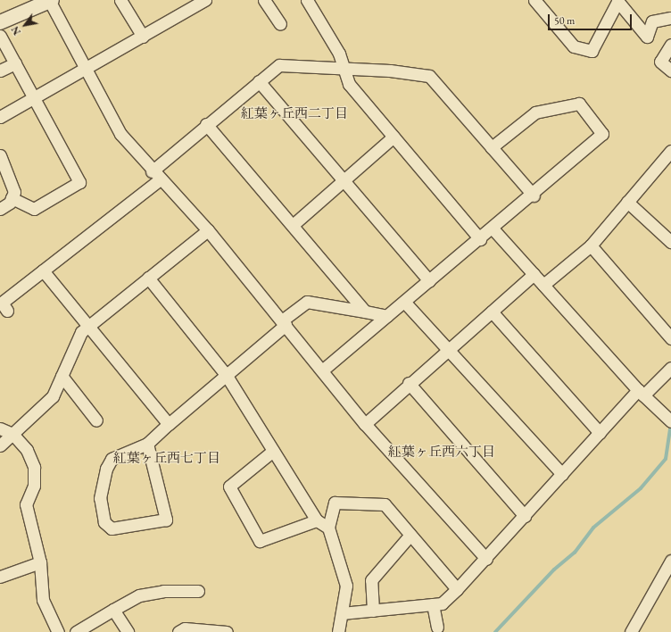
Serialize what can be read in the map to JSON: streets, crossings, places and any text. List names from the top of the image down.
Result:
{
  "districts": ["紅葉ヶ丘西二丁目", "紅葉ヶ丘西六丁目", "紅葉ヶ丘西七丁目"],
  "scale_bar": "50 m",
  "north": "bottom left"
}
